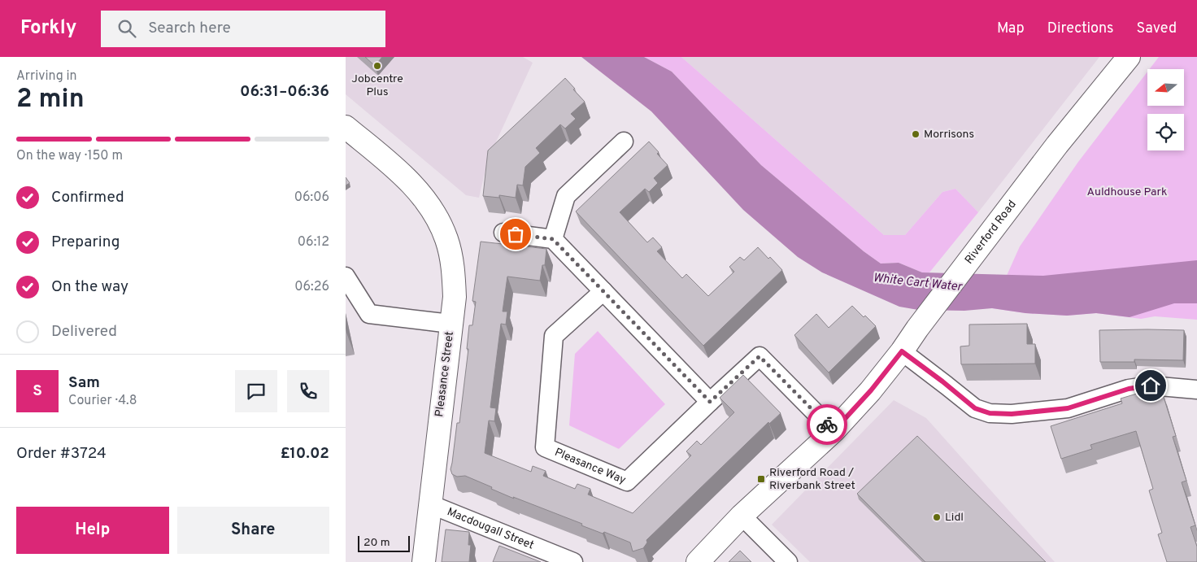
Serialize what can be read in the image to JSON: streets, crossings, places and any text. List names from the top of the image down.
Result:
{
  "streets": {
    "street": [
      "Riverford Road",
      "Pleasance Street",
      "Pleasance Way",
      "Macdougall Street"
    ]
  },
  "crossings": [
    ["Riverford Road", "Pleasance Way"],
    ["Pleasance Street", "Macdougall Street"]
  ],
  "water": ["White Cart Water"],
  "parks": ["Auldhouse Park"],
  "places": {
    "other": ["Jobcentre Plus", "Morrisons", "Lidl"],
    "transit": ["Riverford Road / Riverbank Street"]
  },
  "scale_bar": "20 m",
  "north": "left",
  "page": {
    "header": "Forkly",
    "search": "Search here",
    "nav": ["Map", "Directions", "Saved"],
    "heading": ["2 min", "Arriving in", "06:31–06:36"],
    "panel": [
      "Sam",
      "Courier · 4.8",
      "Order #3724",
      "£10.02"
    ],
    "bar": "On the way · 150 m",
    "list": [
      ["Confirmed", "06:06"],
      ["Preparing", "06:12"],
      ["On the way", "06:26"],
      "Delivered"
    ],
    "round": "S",
    "buttons": ["Help", "Share"],
    "scale": "20 m"
  }
}
